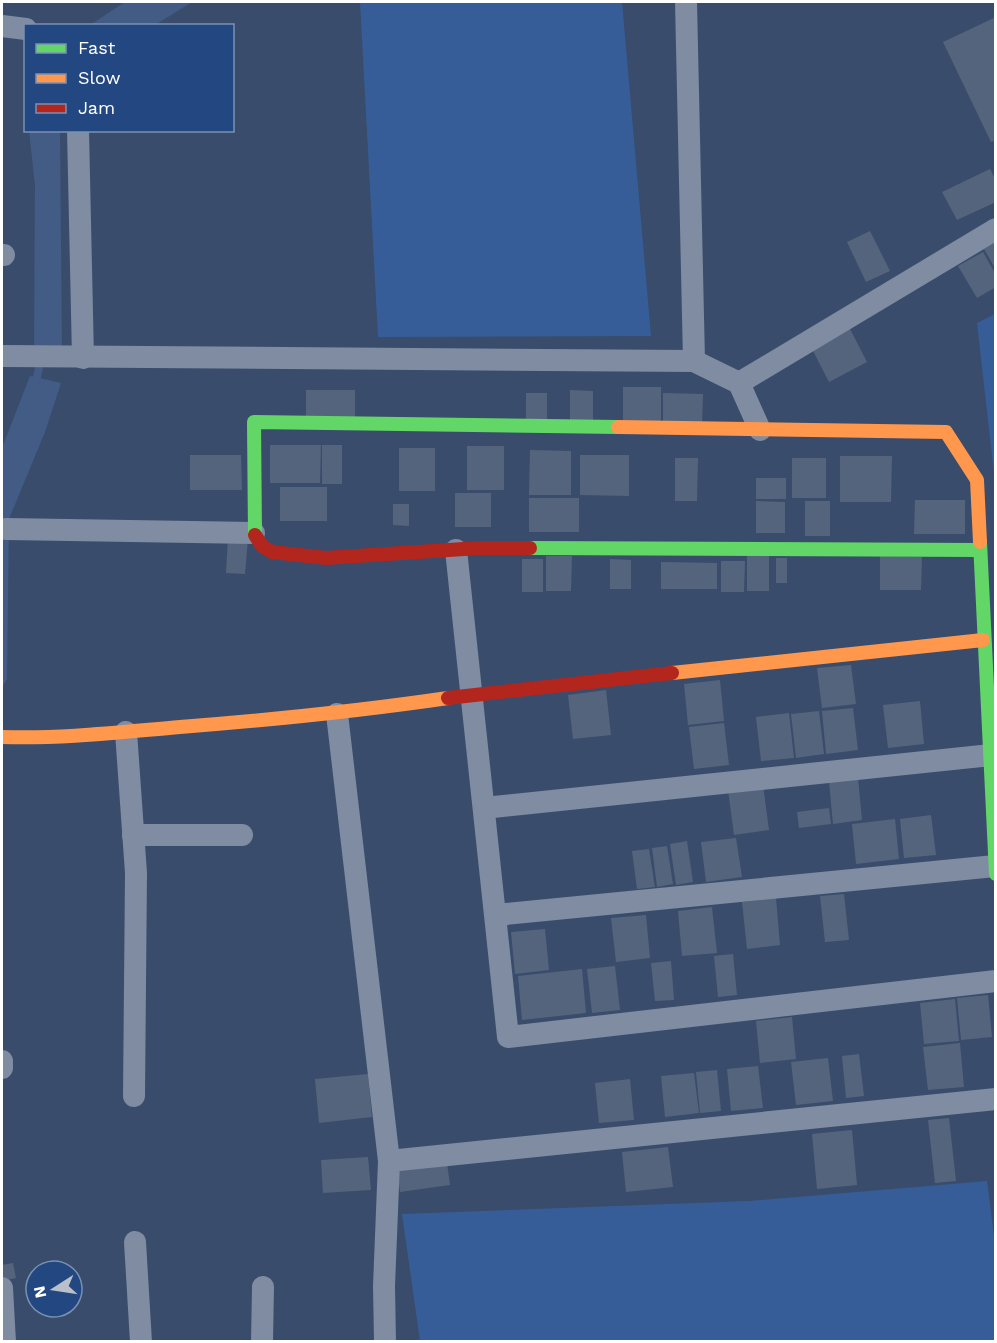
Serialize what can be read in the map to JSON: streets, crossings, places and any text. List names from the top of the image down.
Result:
{
  "legend": ["Fast", "Slow", "Jam"],
  "north": "left"
}
